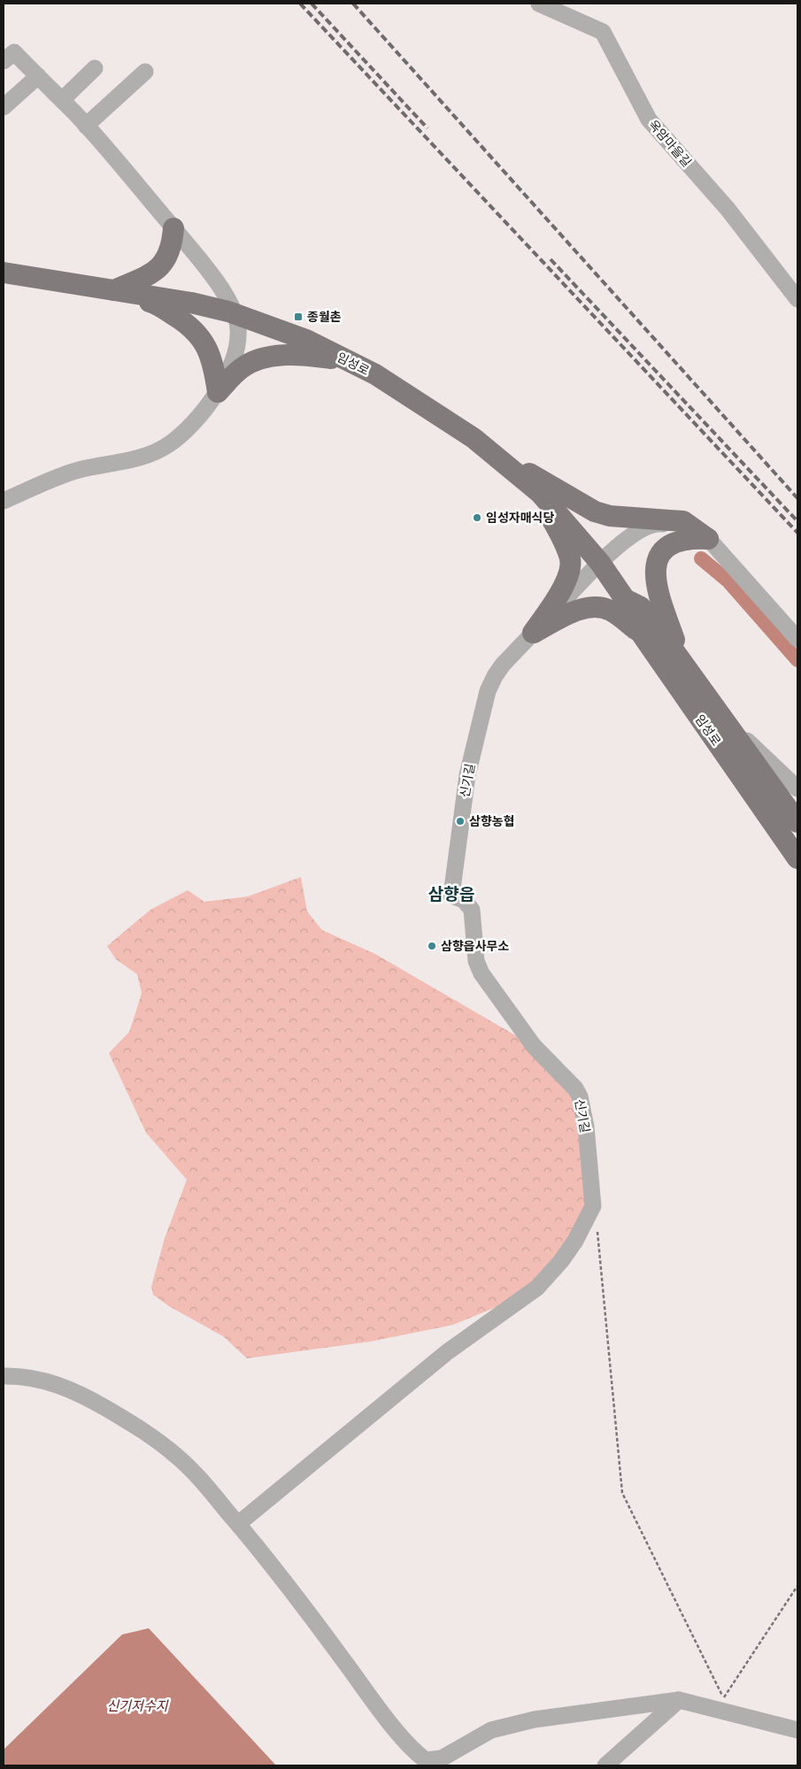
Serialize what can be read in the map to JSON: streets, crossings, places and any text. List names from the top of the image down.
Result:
{
  "streets": {
    "main road": ["임성로"],
    "street": ["옥암마을길", "신기길"]
  },
  "crossings": [
    ["임성로", "신기길"]
  ],
  "districts": ["삼향읍"],
  "water": ["신기저수지"],
  "places": {
    "transit": ["종월촌"],
    "other": ["임성자매식당", "삼향농협", "삼향읍사무소"]
  }
}
